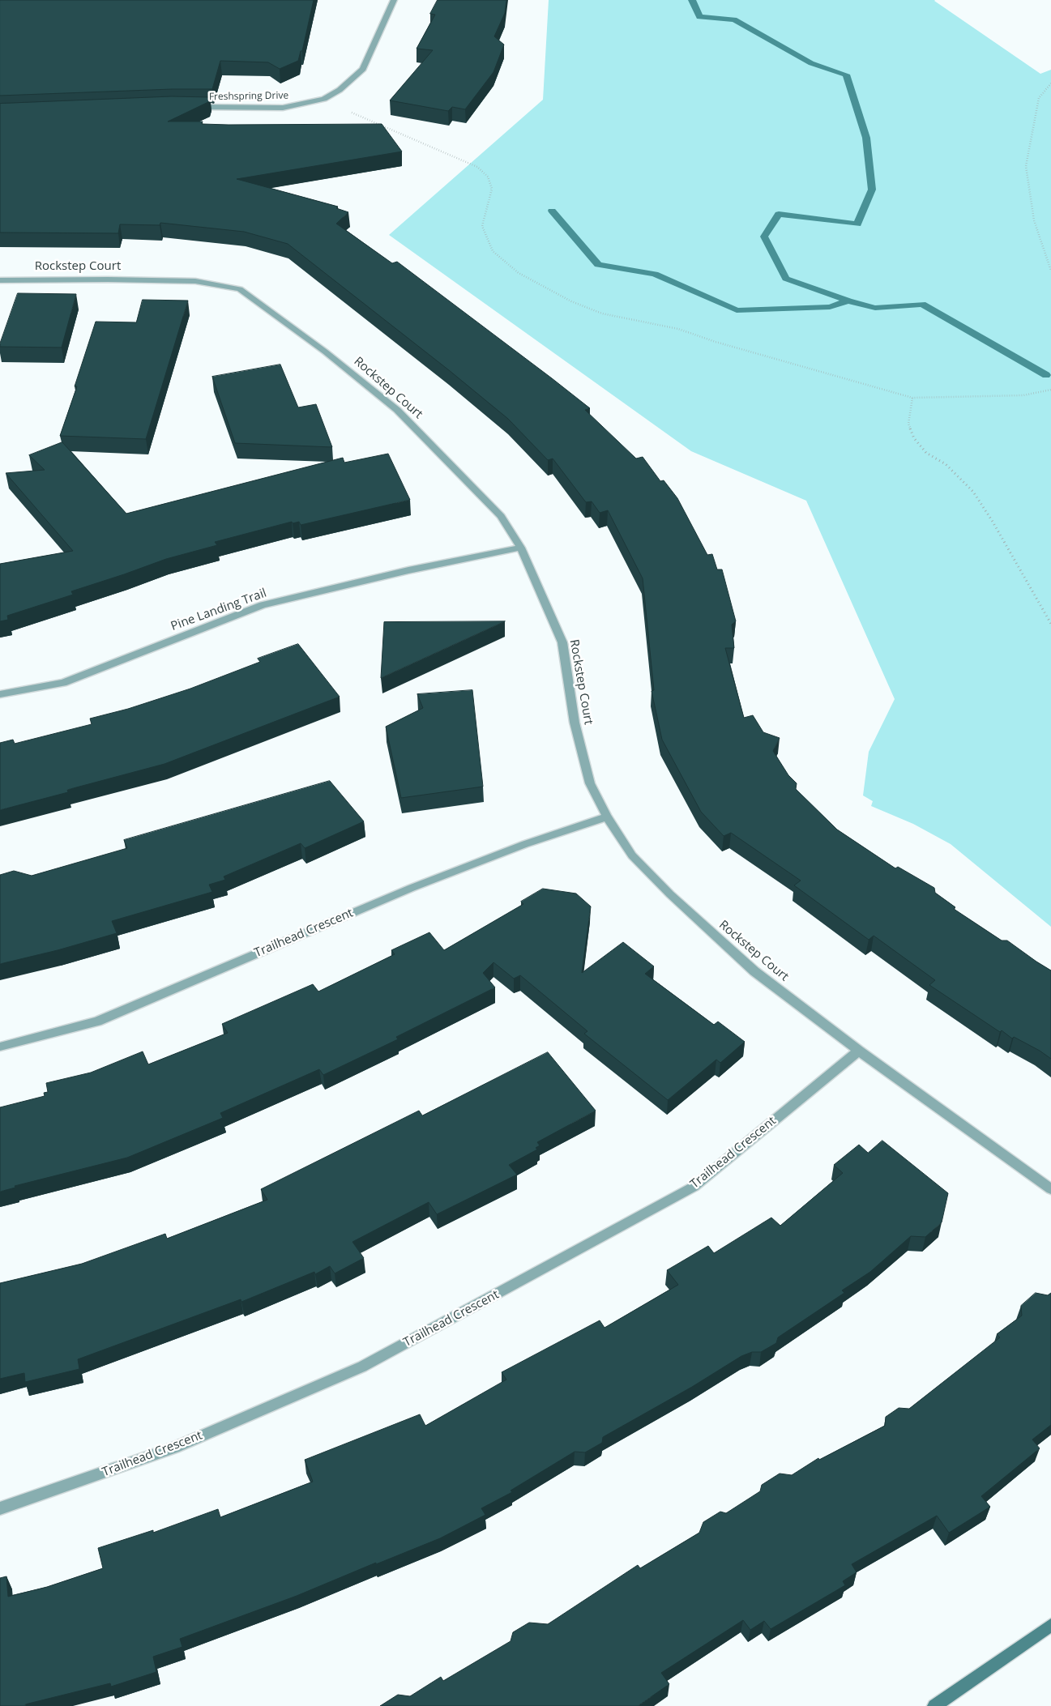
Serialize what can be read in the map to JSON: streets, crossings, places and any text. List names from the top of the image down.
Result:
{
  "streets": {
    "street": [
      "Freshspring Drive",
      "Rockstep Court",
      "Pine Landing Trail",
      "Trailhead Crescent"
    ]
  },
  "crossings": [
    ["Rockstep Court", "Pine Landing Trail"],
    ["Rockstep Court", "Trailhead Crescent"]
  ]
}
